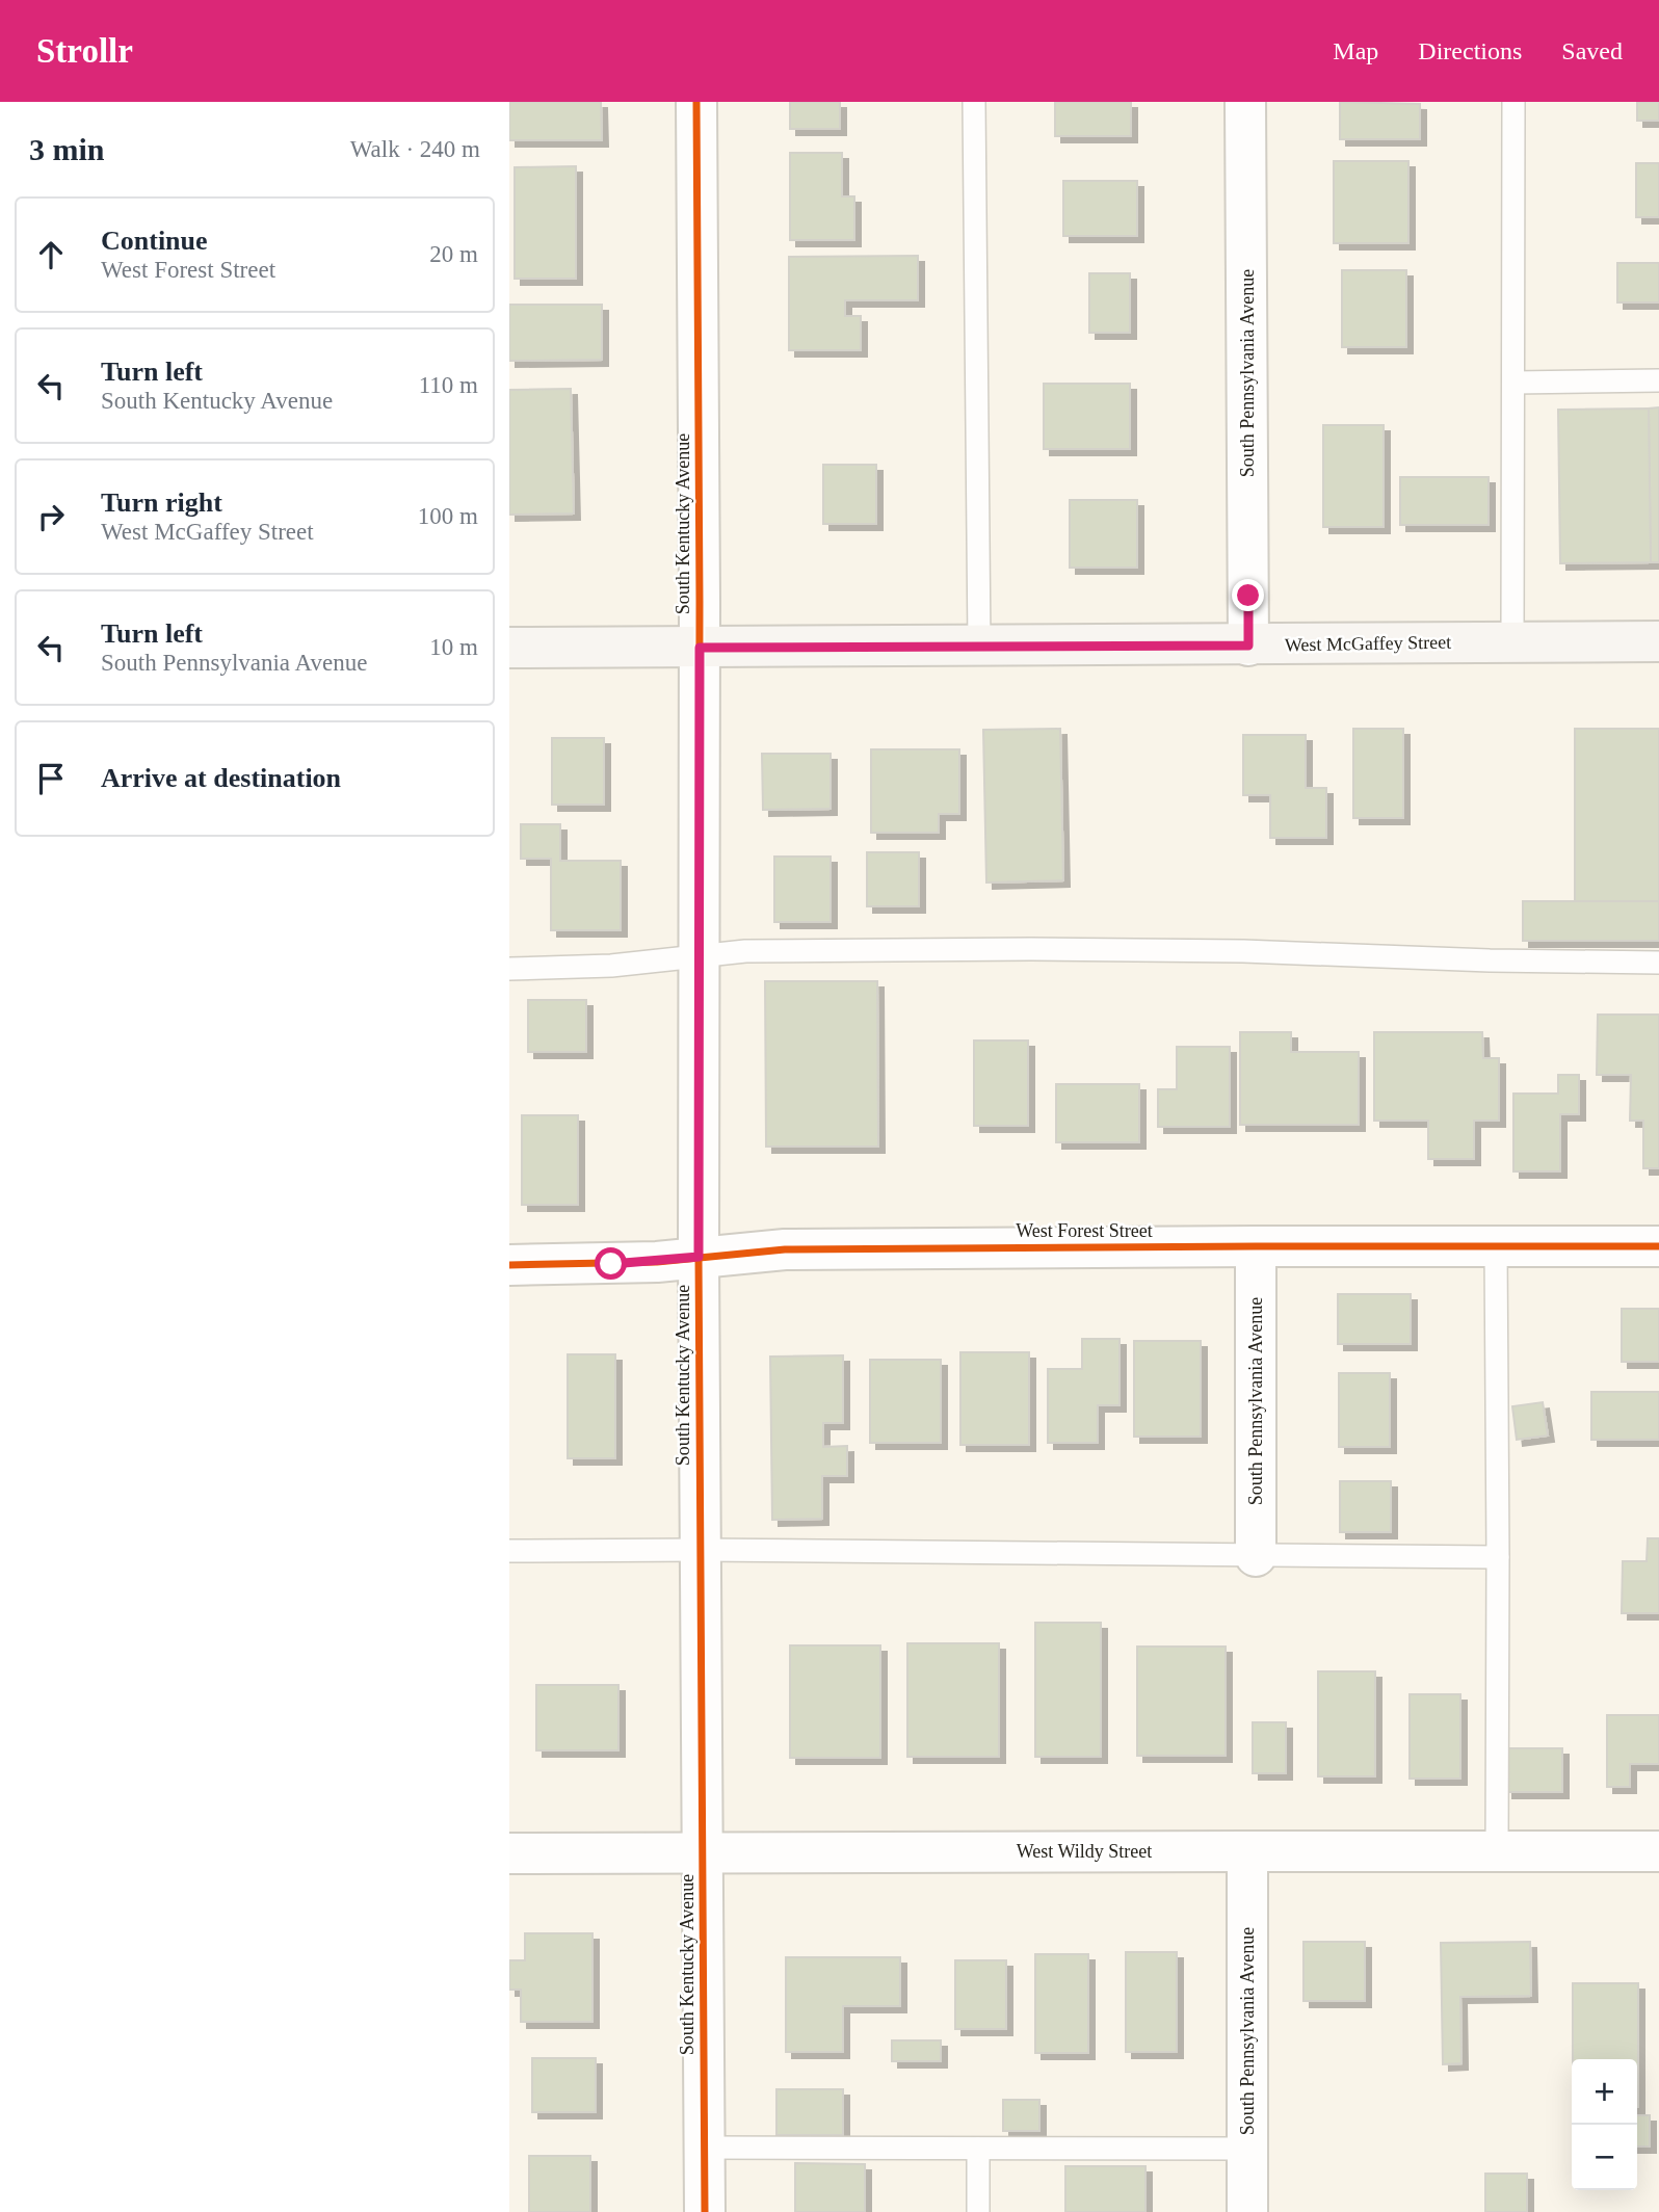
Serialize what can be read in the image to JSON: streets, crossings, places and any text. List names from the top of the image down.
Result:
{
  "streets": {
    "main road": ["West McGaffey Street"],
    "street": [
      "South Pennsylvania Avenue",
      "South Kentucky Avenue",
      "West Forest Street",
      "West Wildy Street"
    ]
  },
  "crossings": [
    ["South Pennsylvania Avenue", "West McGaffey Street"],
    ["South Pennsylvania Avenue", "West Forest Street"],
    ["South Pennsylvania Avenue", "West Wildy Street"],
    ["South Kentucky Avenue", "West McGaffey Street"],
    ["South Kentucky Avenue", "West Forest Street"],
    ["South Kentucky Avenue", "West Wildy Street"]
  ],
  "page": {
    "header": "Strollr",
    "nav": ["Map", "Directions", "Saved"],
    "heading": ["3 min", "Walk · 240 m"],
    "list": [
      ["Continue", "West Forest Street", "20 m"],
      ["Turn left", "South Kentucky Avenue", "110 m"],
      ["Turn right", "West McGaffey Street", "100 m"],
      ["Turn left", "South Pennsylvania Avenue", "10 m"],
      "Arrive at destination"
    ],
    "map_buttons": ["+", "−"]
  }
}
